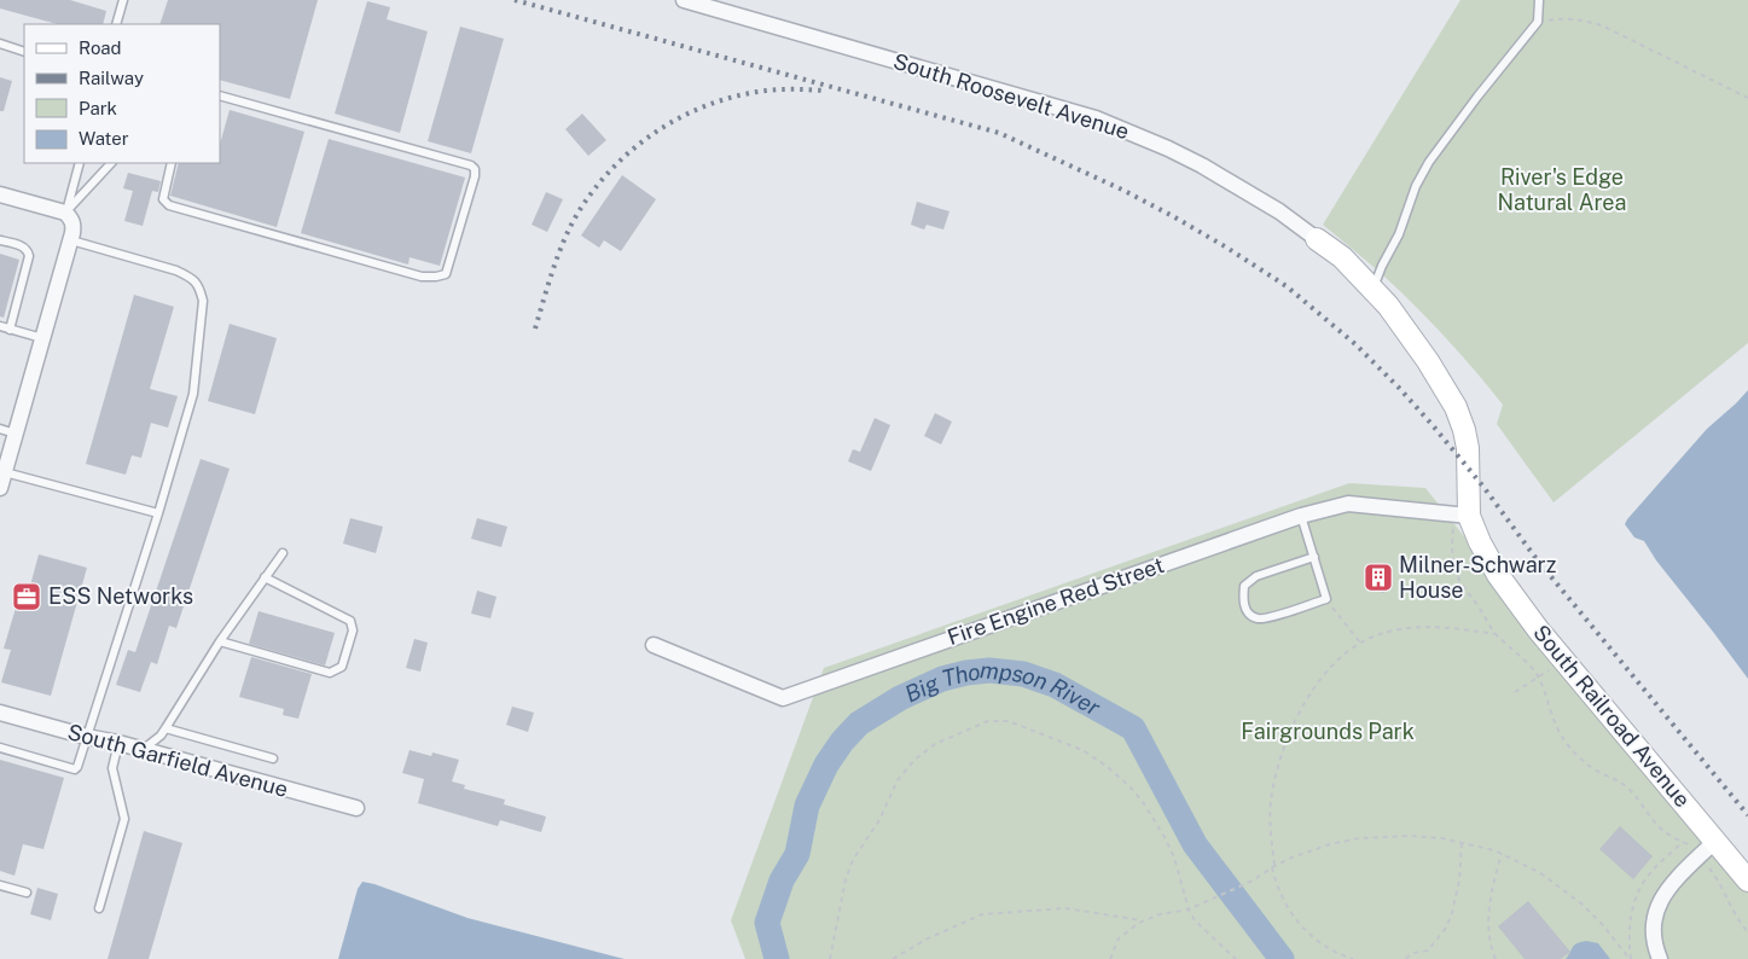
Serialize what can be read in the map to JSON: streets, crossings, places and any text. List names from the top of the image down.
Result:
{
  "streets": {
    "street": [
      "South Roosevelt Avenue",
      "Fire Engine Red Street",
      "South Railroad Avenue",
      "South Garfield Avenue"
    ]
  },
  "crossings": [
    ["South Roosevelt Avenue", "South Railroad Avenue"],
    ["Fire Engine Red Street", "South Railroad Avenue"]
  ],
  "water": ["Big Thompson River"],
  "parks": ["River's Edge Natural Area", "Fairgrounds Park"],
  "places": {
    "building": ["Milner-Schwarz House"],
    "office": ["ESS Networks"]
  },
  "legend": [
    "Road",
    "Railway",
    "Park",
    "Water"
  ]
}
